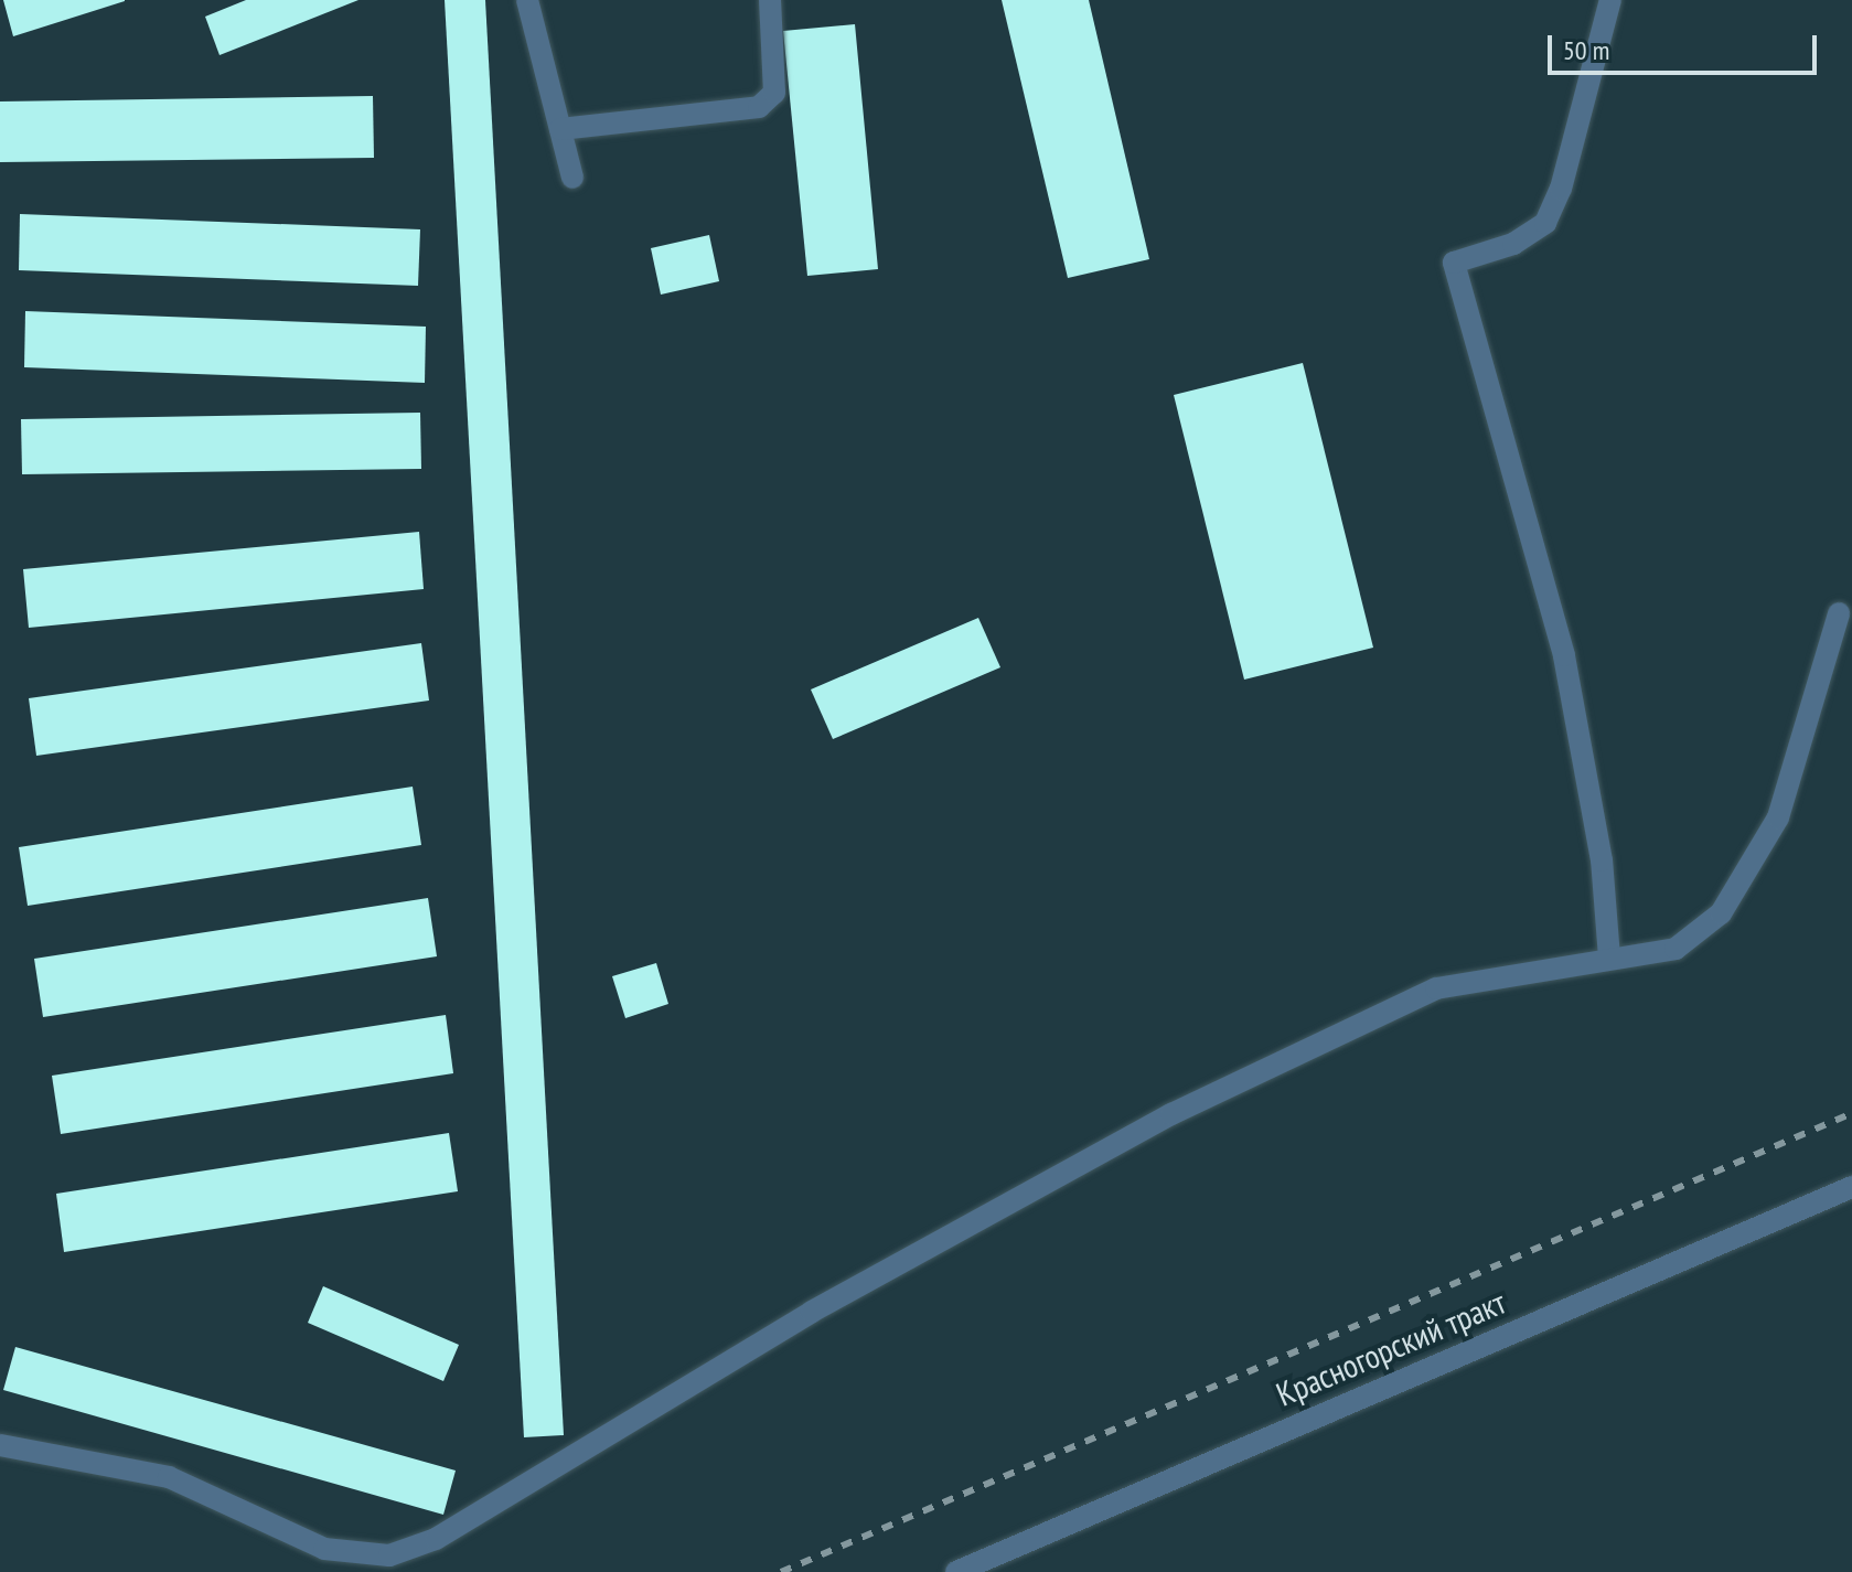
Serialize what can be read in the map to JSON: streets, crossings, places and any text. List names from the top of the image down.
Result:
{
  "streets": {
    "street": ["Красногорский тракт"]
  },
  "scale_bar": "50 m"
}
